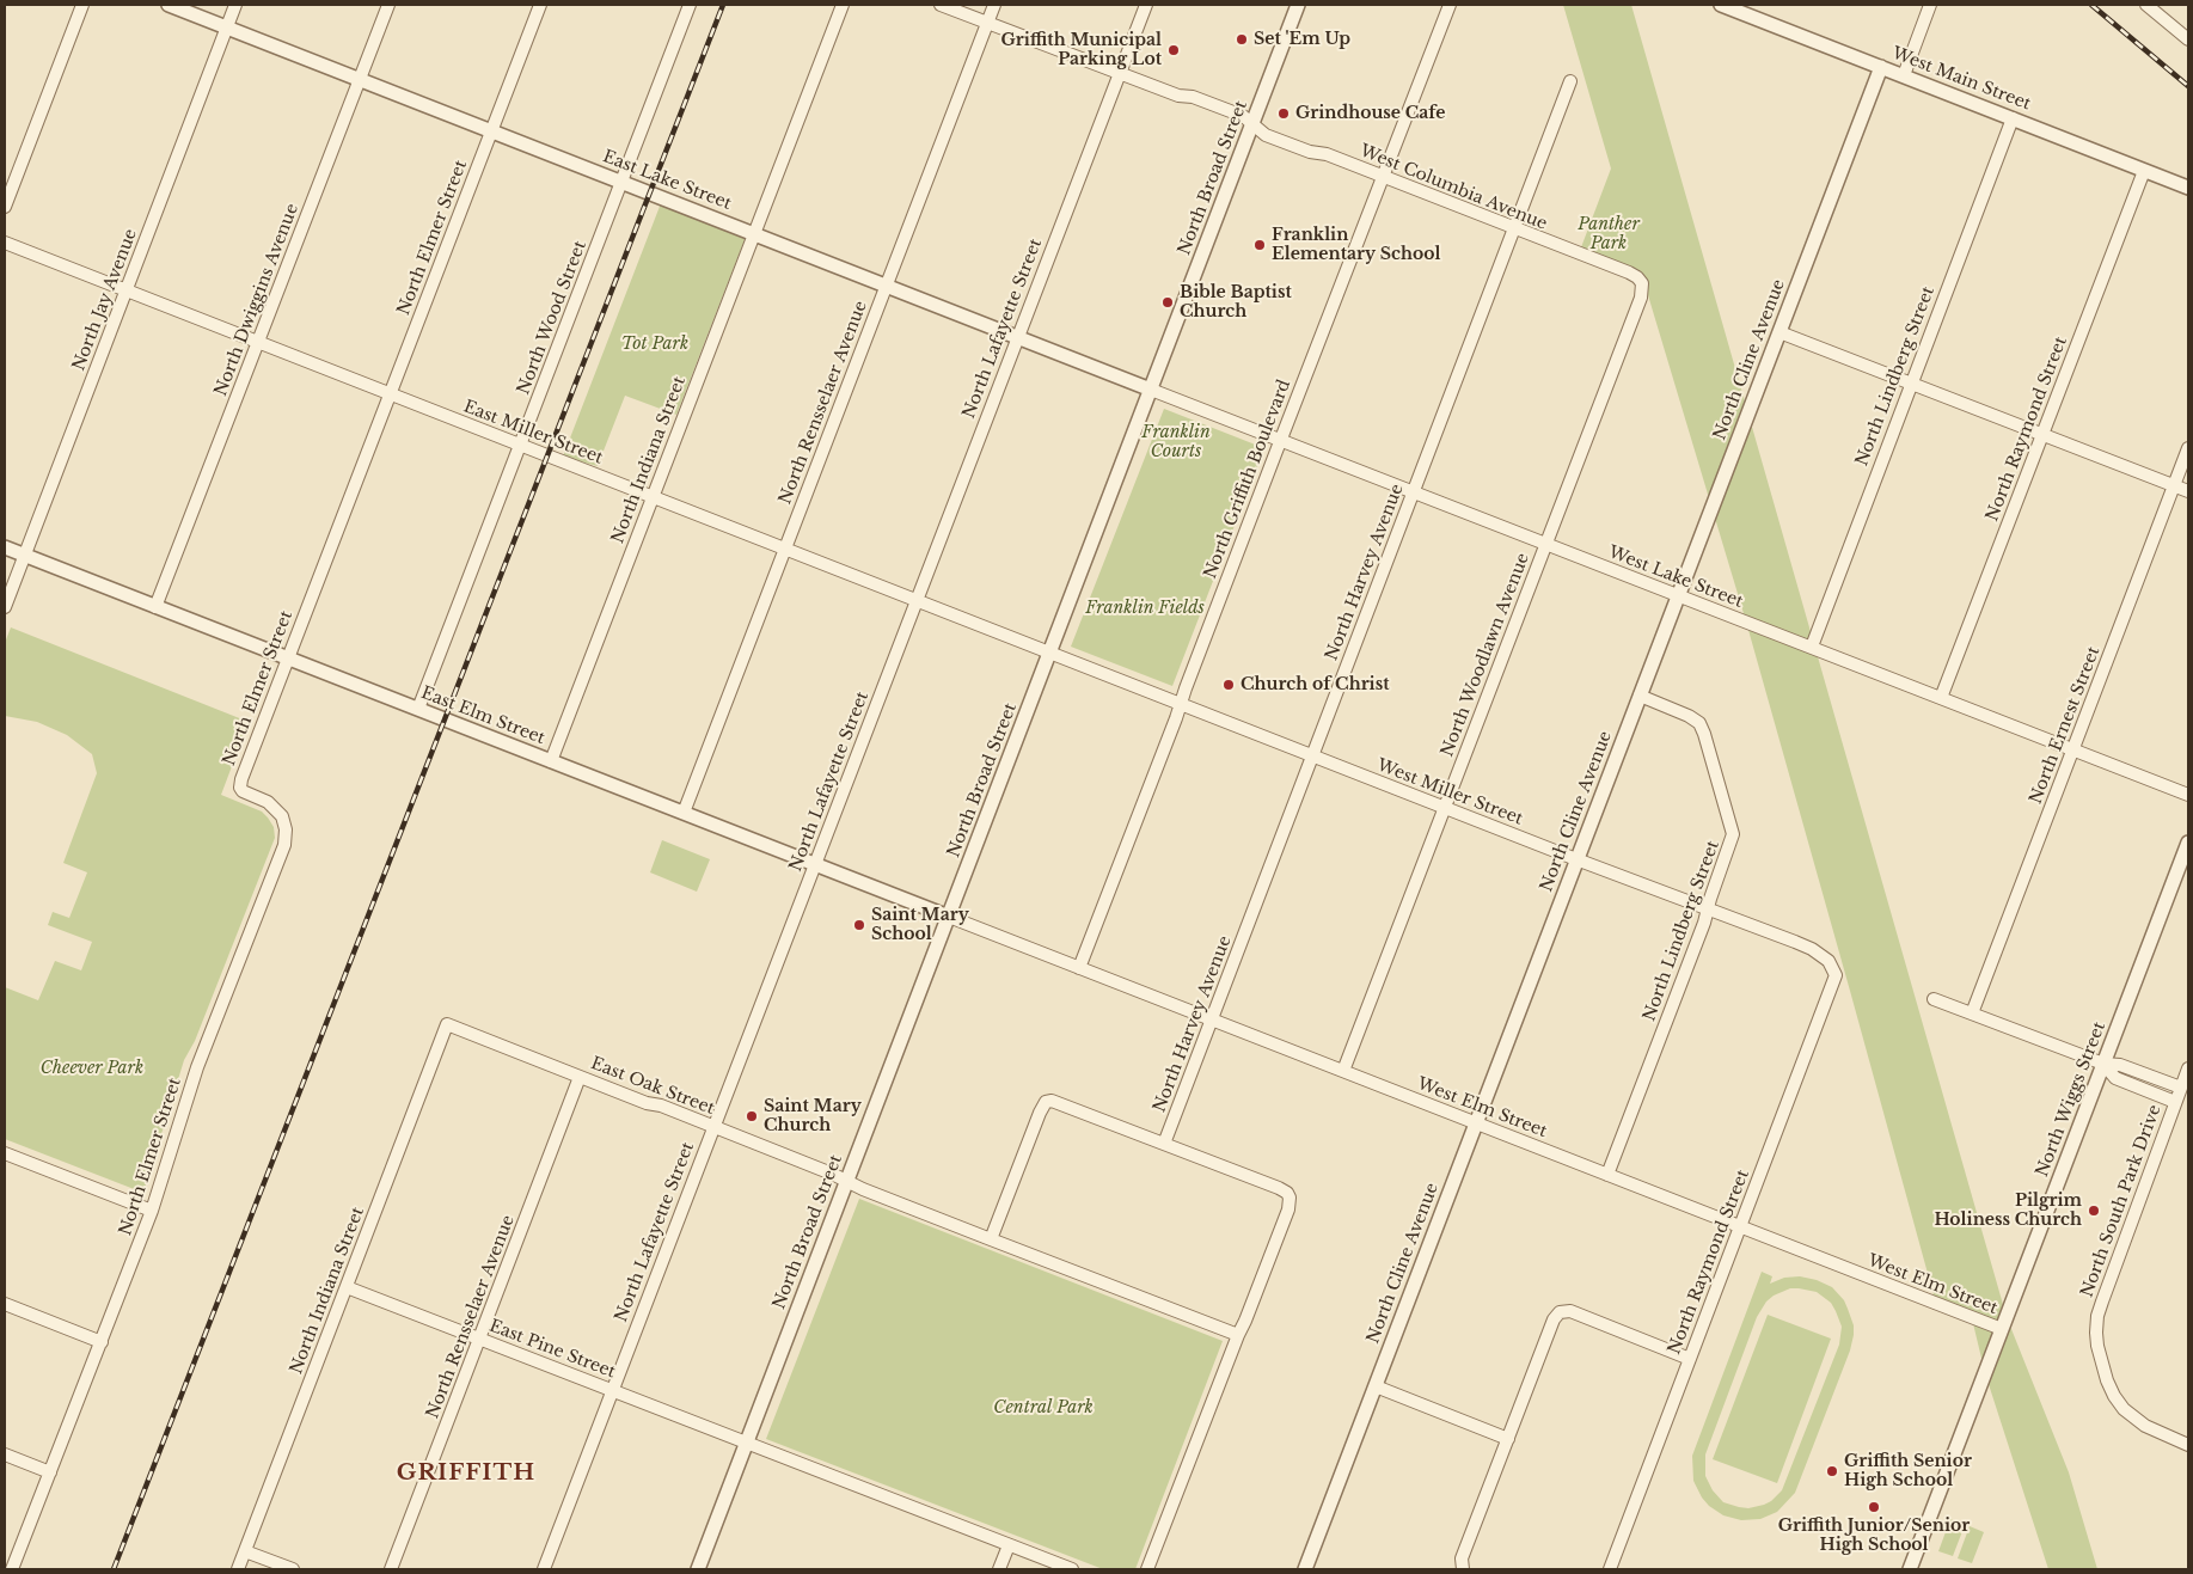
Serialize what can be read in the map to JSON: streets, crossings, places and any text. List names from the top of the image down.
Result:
{
  "streets": {
    "street": [
      "West Main Street",
      "North Broad Street",
      "East Lake Street",
      "West Columbia Avenue",
      "North Elmer Street",
      "North Jay Avenue",
      "North Dwiggins Avenue",
      "North Wood Street",
      "North Lafayette Street",
      "North Cline Avenue",
      "North Lindberg Street",
      "North Rensselaer Avenue",
      "North Raymond Street",
      "East Miller Street",
      "North Indiana Street",
      "North Griffith Boulevard",
      "North Harvey Avenue",
      "West Lake Street",
      "North Woodlawn Avenue",
      "East Elm Street",
      "North Ernest Street",
      "West Miller Street",
      "East Oak Street",
      "North Wiggs Street",
      "West Elm Street",
      "North South Park Drive",
      "East Pine Street"
    ]
  },
  "crossings": [
    ["West Main Street", "North Cline Avenue"],
    ["West Main Street", "North Lindberg Street"],
    ["West Main Street", "North Raymond Street"],
    ["North Broad Street", "East Lake Street"],
    ["North Broad Street", "West Columbia Avenue"],
    ["North Broad Street", "East Miller Street"],
    ["North Broad Street", "West Lake Street"],
    ["North Broad Street", "East Elm Street"],
    ["North Broad Street", "West Miller Street"],
    ["North Broad Street", "East Oak Street"],
    ["North Broad Street", "West Elm Street"],
    ["North Broad Street", "East Pine Street"],
    ["East Lake Street", "North Elmer Street"],
    ["East Lake Street", "North Jay Avenue"],
    ["East Lake Street", "North Dwiggins Avenue"],
    ["East Lake Street", "North Wood Street"],
    ["East Lake Street", "North Lafayette Street"],
    ["East Lake Street", "North Rensselaer Avenue"],
    ["East Lake Street", "North Indiana Street"],
    ["East Lake Street", "West Lake Street"],
    ["West Columbia Avenue", "North Lafayette Street"],
    ["West Columbia Avenue", "North Rensselaer Avenue"],
    ["West Columbia Avenue", "North Griffith Boulevard"],
    ["West Columbia Avenue", "North Harvey Avenue"],
    ["West Columbia Avenue", "North Woodlawn Avenue"],
    ["North Elmer Street", "East Miller Street"],
    ["North Elmer Street", "East Elm Street"],
    ["North Jay Avenue", "East Miller Street"],
    ["North Jay Avenue", "East Elm Street"],
    ["North Dwiggins Avenue", "East Miller Street"],
    ["North Dwiggins Avenue", "East Elm Street"],
    ["North Wood Street", "East Miller Street"],
    ["North Wood Street", "East Elm Street"],
    ["North Lafayette Street", "East Miller Street"],
    ["North Lafayette Street", "East Elm Street"],
    ["North Lafayette Street", "East Oak Street"],
    ["North Lafayette Street", "East Pine Street"],
    ["North Cline Avenue", "North Lindberg Street"],
    ["North Cline Avenue", "West Lake Street"],
    ["North Cline Avenue", "West Miller Street"],
    ["North Cline Avenue", "West Elm Street"],
    ["North Lindberg Street", "West Lake Street"],
    ["North Lindberg Street", "West Miller Street"],
    ["North Lindberg Street", "West Elm Street"],
    ["North Rensselaer Avenue", "East Miller Street"],
    ["North Rensselaer Avenue", "East Elm Street"],
    ["North Rensselaer Avenue", "East Oak Street"],
    ["North Rensselaer Avenue", "East Pine Street"],
    ["North Raymond Street", "West Lake Street"],
    ["North Raymond Street", "West Miller Street"],
    ["North Raymond Street", "West Elm Street"],
    ["East Miller Street", "North Indiana Street"],
    ["East Miller Street", "West Miller Street"],
    ["North Indiana Street", "East Elm Street"],
    ["North Indiana Street", "East Oak Street"],
    ["North Indiana Street", "East Pine Street"],
    ["North Griffith Boulevard", "West Lake Street"],
    ["North Griffith Boulevard", "West Miller Street"],
    ["North Griffith Boulevard", "West Elm Street"],
    ["North Harvey Avenue", "West Lake Street"],
    ["North Harvey Avenue", "West Miller Street"],
    ["North Harvey Avenue", "West Elm Street"],
    ["West Lake Street", "North Woodlawn Avenue"],
    ["West Lake Street", "North Ernest Street"],
    ["North Woodlawn Avenue", "West Miller Street"],
    ["North Woodlawn Avenue", "West Elm Street"],
    ["East Elm Street", "West Elm Street"],
    ["North Wiggs Street", "West Elm Street"]
  ],
  "districts": ["GRIFFITH"],
  "parks": [
    "Panther Park",
    "Tot Park",
    "Franklin Courts",
    "Franklin Fields",
    "Cheever Park",
    "Central Park"
  ],
  "places": [
    "Set 'Em Up",
    "Griffith Municipal Parking Lot",
    "Grindhouse Cafe",
    "Franklin Elementary School",
    "Bible Baptist Church",
    "Church of Christ",
    "Saint Mary School",
    "Saint Mary Church",
    "Pilgrim Holiness Church",
    "Griffith Senior High School",
    "Griffith Junior/Senior High School"
  ]
}
